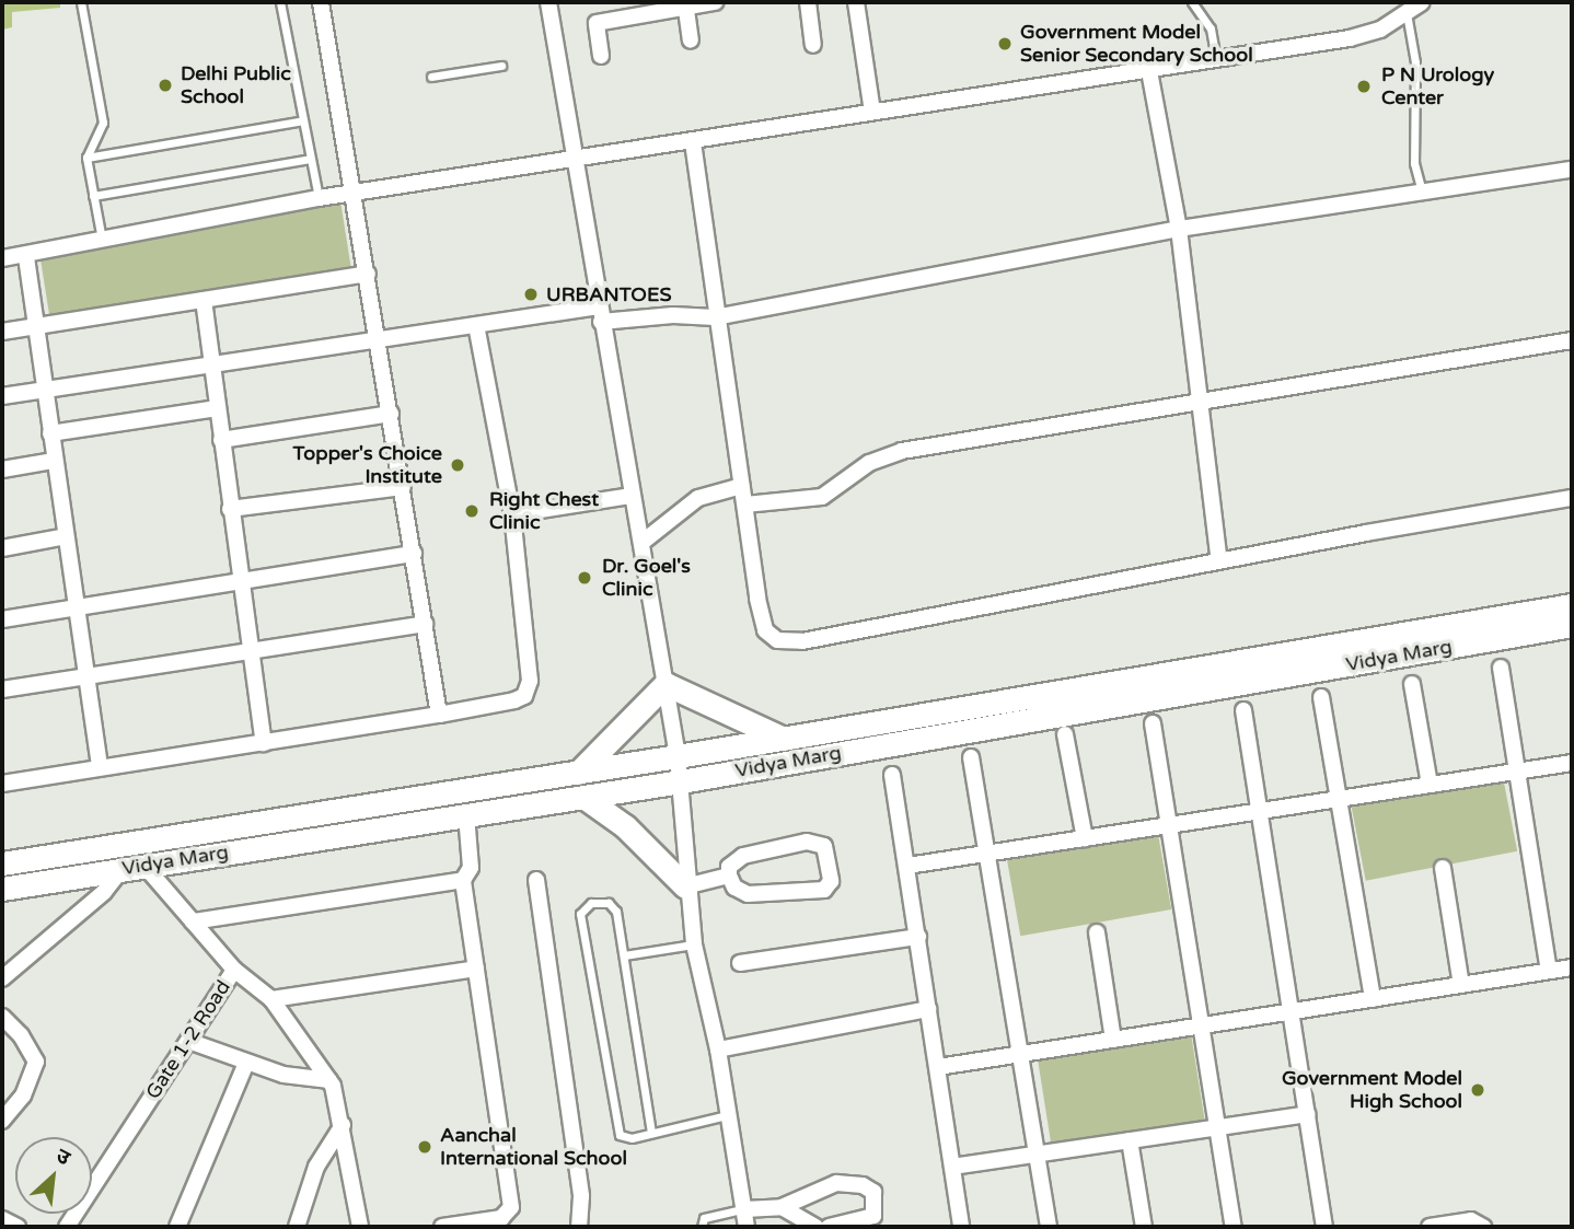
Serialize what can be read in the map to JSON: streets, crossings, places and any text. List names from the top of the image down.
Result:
{
  "streets": {
    "main road": ["Vidya Marg"],
    "street": ["Gate 1-2 Road"]
  },
  "crossings": [
    ["Vidya Marg", "Gate 1-2 Road"]
  ],
  "places": [
    "Government Model Senior Secondary School",
    "Delhi Public School",
    "P N Urology Center",
    "URBANTOES",
    "Topper's Choice Institute",
    "Right Chest Clinic",
    "Dr. Goel's Clinic",
    "Government Model High School",
    "Aanchal International School"
  ],
  "north": "top right"
}
